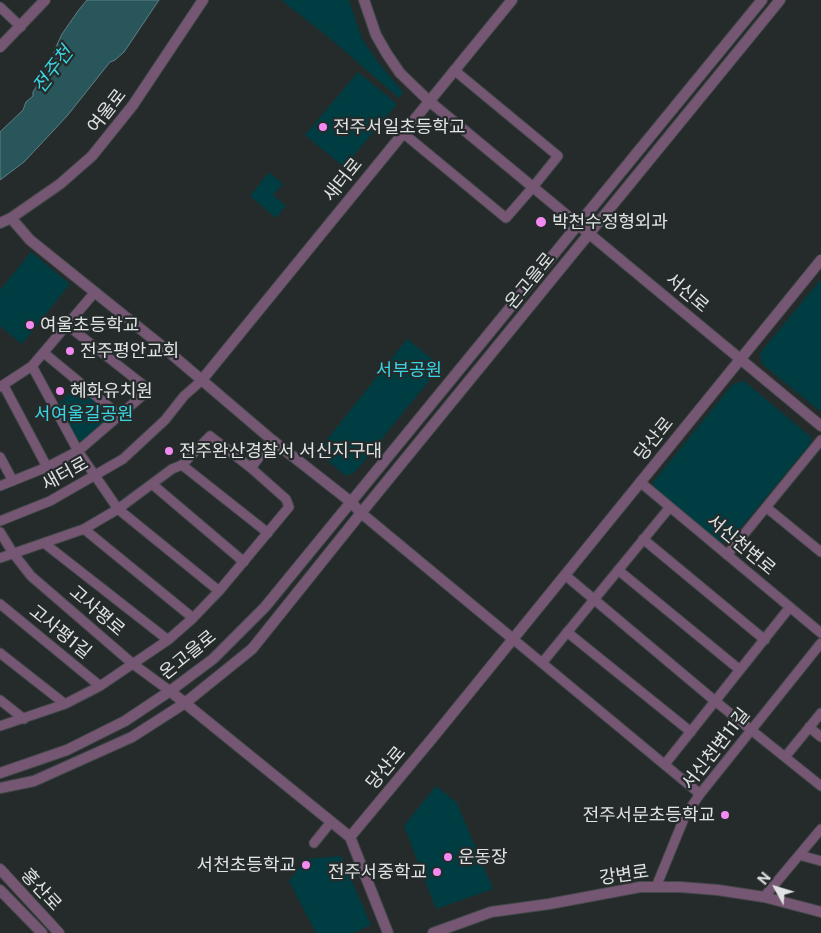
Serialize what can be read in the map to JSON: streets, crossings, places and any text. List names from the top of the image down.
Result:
{
  "streets": {
    "street": [
      "여울로",
      "새터로",
      "온고을로",
      "서신로",
      "당산로",
      "서신천변로",
      "고사평로",
      "고사평1길",
      "서신천변11길",
      "강변로",
      "홍산로"
    ]
  },
  "crossings": [
    ["새터로", "서신로"],
    ["온고을로", "서신로"],
    ["온고을로", "당산로"],
    ["온고을로", "고사평로"],
    ["서신로", "당산로"],
    ["당산로", "서신천변로"],
    ["서신천변11길", "강변로"]
  ],
  "water": ["전주천"],
  "parks": ["서부공원", "서여울길공원"],
  "places": [
    "전주서일초등학교",
    "박천수정형외과",
    "여울초등학교",
    "전주평안교회",
    "혜화유치원",
    "전주완산경찰서 서신지구대",
    "전주서문초등학교",
    "운동장",
    "서천초등학교",
    "전주서중학교"
  ],
  "north": "top left"
}
